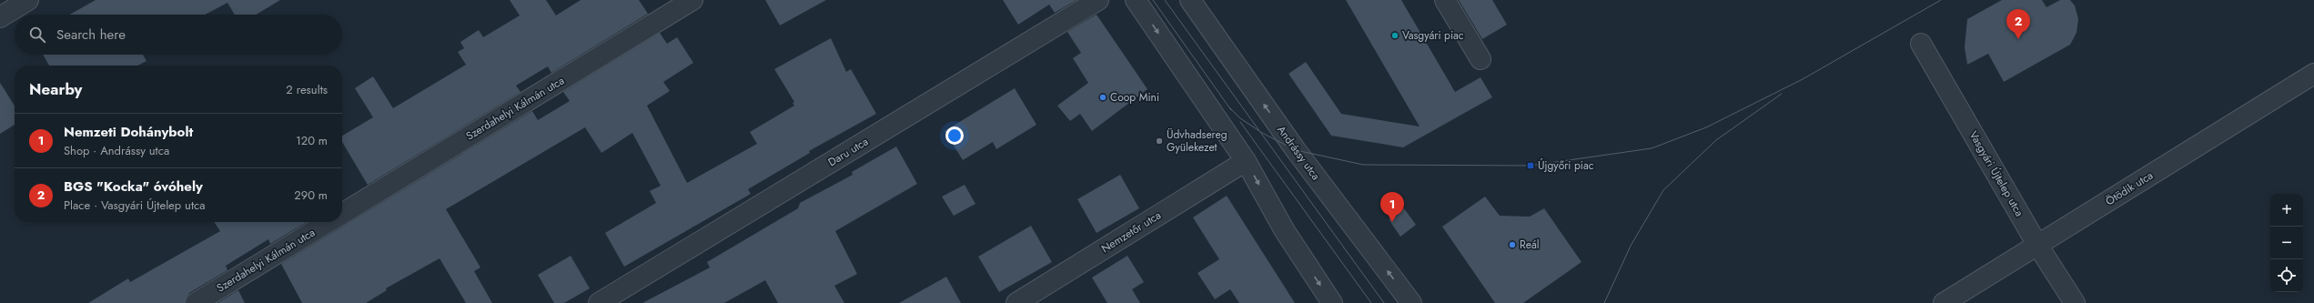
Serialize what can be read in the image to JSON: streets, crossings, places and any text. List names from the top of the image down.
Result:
{
  "streets": {
    "street": [
      "Szerdahelyi Kálmán utca",
      "Daru utca",
      "Andrássy utca",
      "Vasgyári Újtelep utca",
      "Ötödik utca",
      "Nemzetőr utca"
    ]
  },
  "crossings": [
    ["Vasgyári Újtelep utca", "Ötödik utca"]
  ],
  "places": {
    "other": [
      "Vasgyári piac",
      "Coop Mini",
      "Üdvhadsereg Gyülekezet",
      "Reál"
    ],
    "transit": ["Újgyőri piac"]
  },
  "page": {
    "pins": ["2", "1"],
    "search": "Search here",
    "heading": ["Nearby", "2 results"],
    "list": [
      {
        "mark": "1",
        "name": "Nemzeti Dohánybolt",
        "note": "Shop · Andrássy utca",
        "value": "120 m"
      },
      {
        "mark": "2",
        "name": "BGS \"Kocka\" óvóhely",
        "note": "Place · Vasgyári Újtelep utca",
        "value": "290 m"
      }
    ],
    "map_buttons": ["+", "−"]
  }
}
